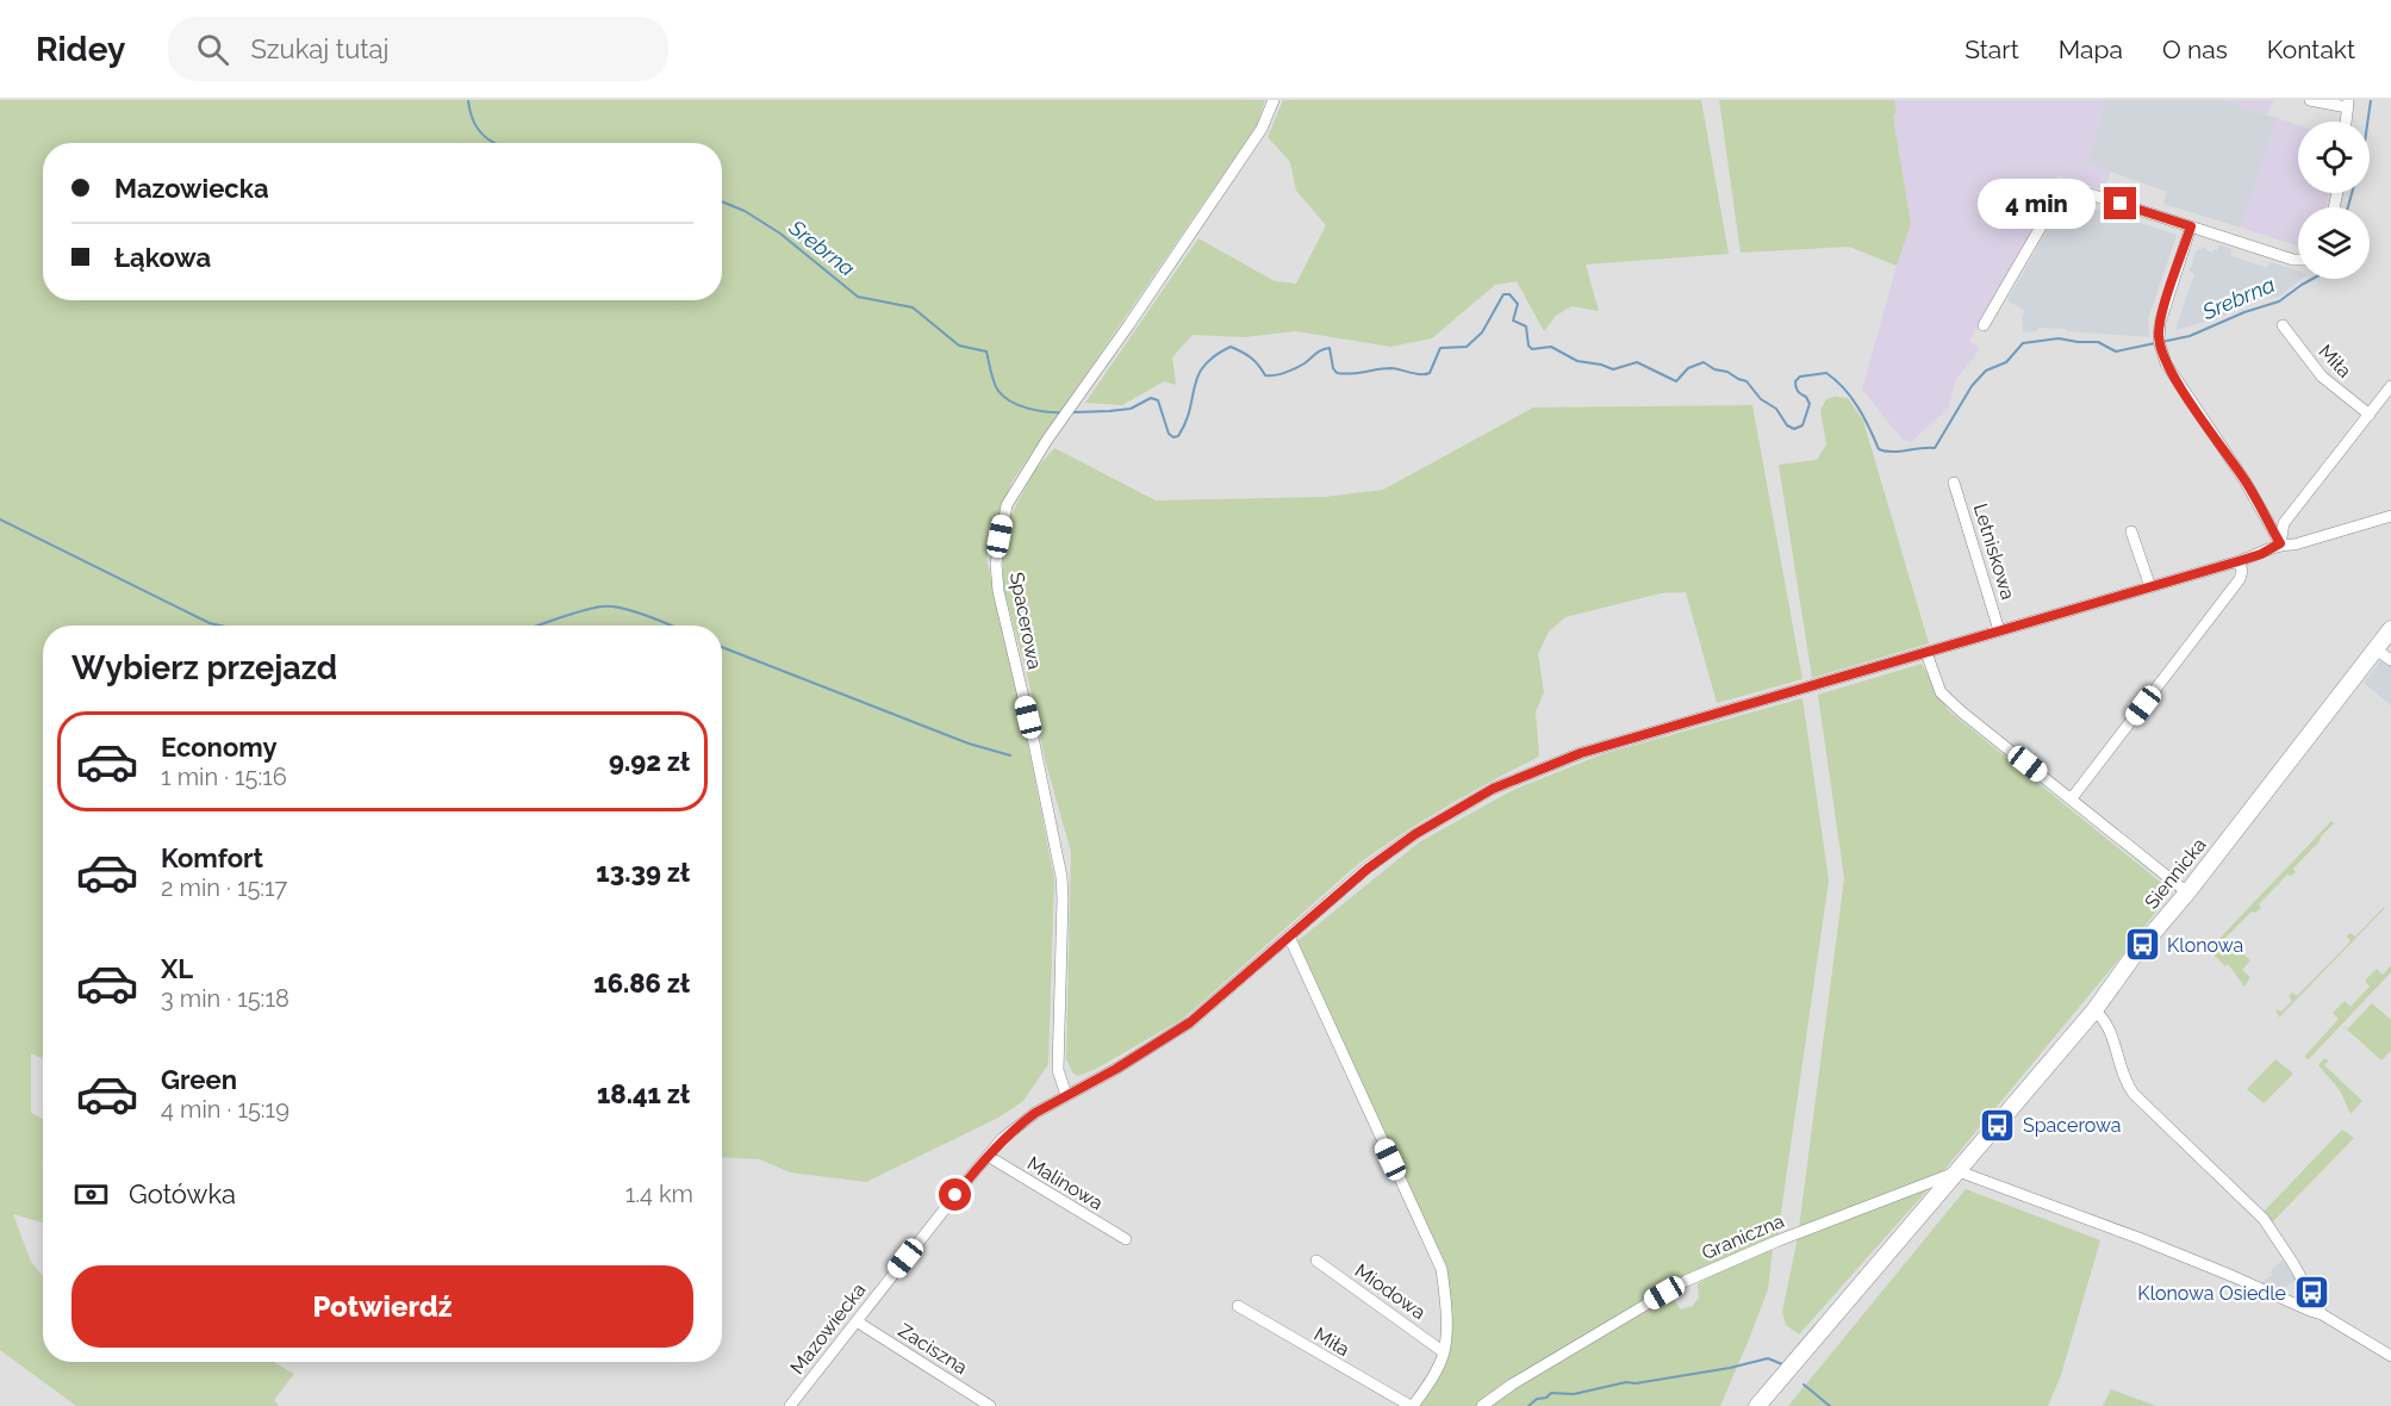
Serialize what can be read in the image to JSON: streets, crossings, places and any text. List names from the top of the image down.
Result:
{
  "streets": {
    "main road": ["Siennicka"],
    "street": [
      "Miła",
      "Letniskowa",
      "Spacerowa",
      "Malinowa",
      "Graniczna",
      "Miodowa",
      "Mazowiecka",
      "Zaciszna"
    ]
  },
  "crossings": [
    ["Letniskowa", "Mazowiecka"],
    ["Spacerowa", "Mazowiecka"],
    ["Siennicka", "Graniczna"],
    ["Malinowa", "Mazowiecka"],
    ["Mazowiecka", "Zaciszna"]
  ],
  "water": ["Srebrna"],
  "places": {
    "bus stop": ["Klonowa", "Spacerowa", "Klonowa Osiedle"]
  },
  "page": {
    "header": "Ridey",
    "search": "Szukaj tutaj",
    "nav": [
      "Start",
      "Mapa",
      "O nas",
      "Kontakt"
    ],
    "banner": ["Mazowiecka", "Łąkowa"],
    "bubble": "4 min",
    "heading": "Wybierz przejazd",
    "list": [
      {
        "name": "Economy",
        "note": "1 min · 15:16",
        "value": "9.92 zł"
      },
      {
        "name": "Komfort",
        "note": "2 min · 15:17",
        "value": "13.39 zł"
      },
      {
        "name": "XL",
        "note": "3 min · 15:18",
        "value": "16.86 zł"
      },
      {
        "name": "Green",
        "note": "4 min · 15:19",
        "value": "18.41 zł"
      }
    ],
    "pay": ["Gotówka", "1.4 km"],
    "buttons": "Potwierdź"
  }
}
